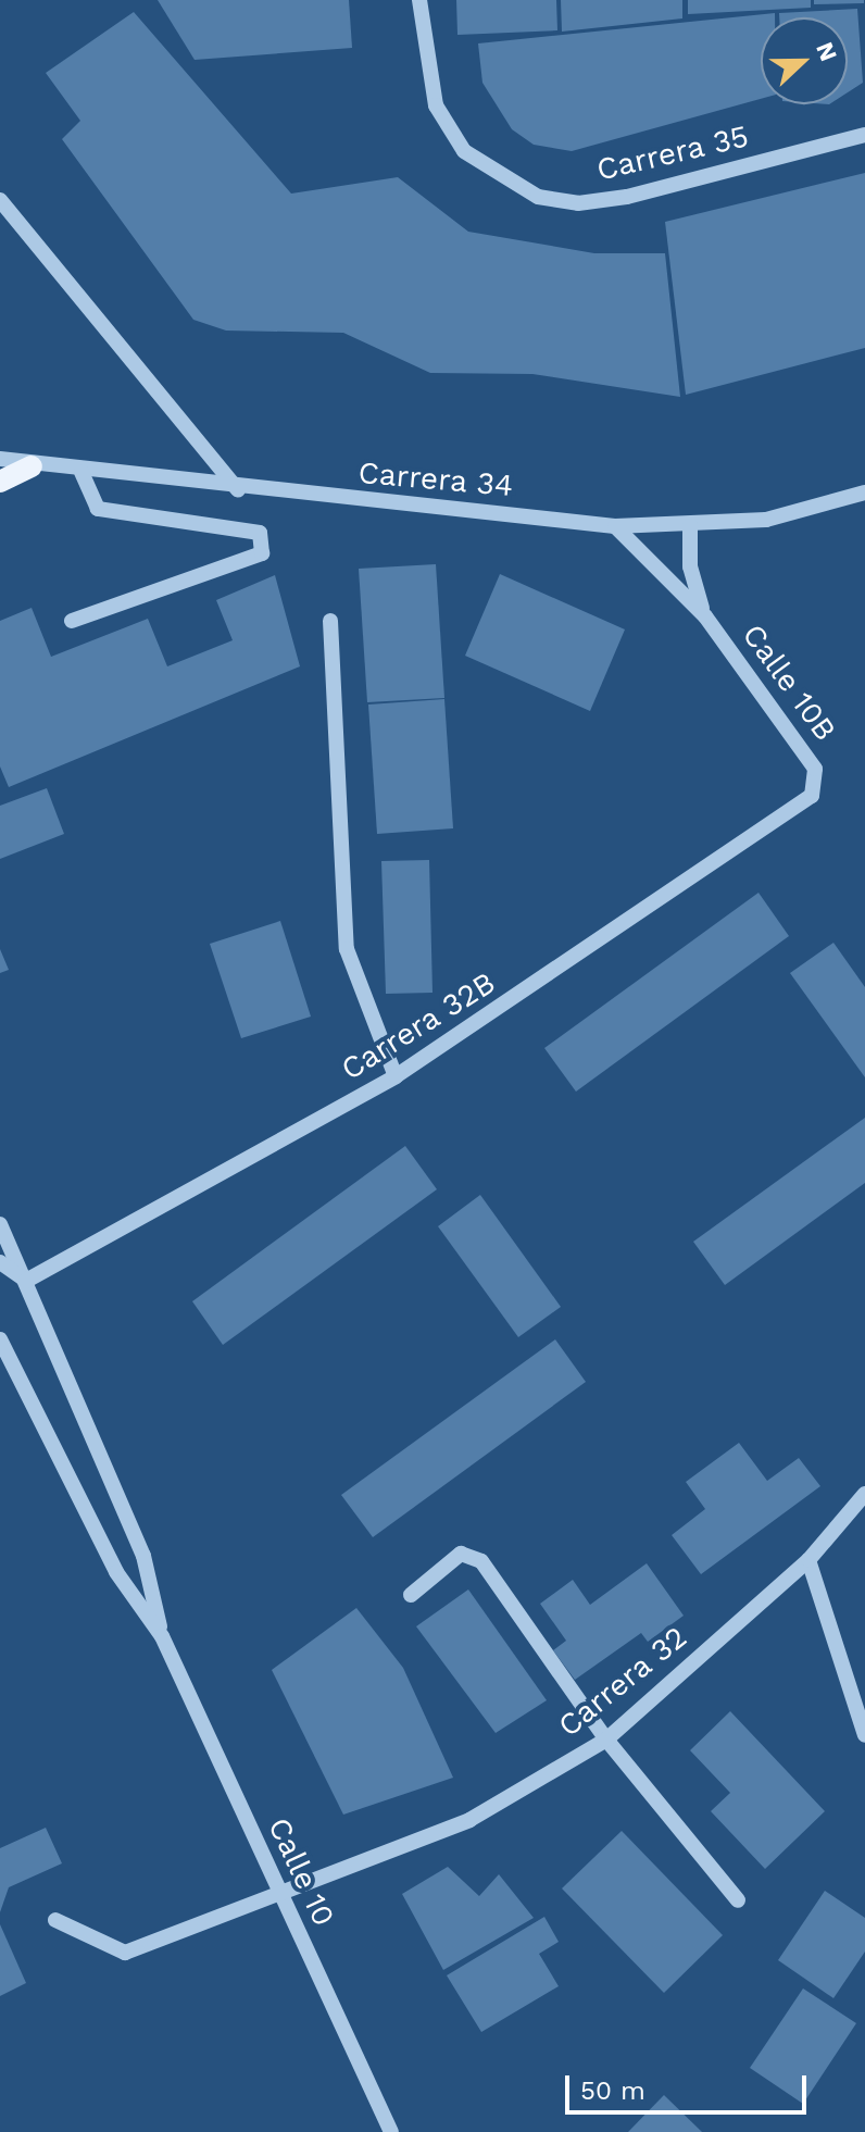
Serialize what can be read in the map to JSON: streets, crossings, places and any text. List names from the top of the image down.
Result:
{
  "streets": {
    "street": [
      "Carrera 35",
      "Carrera 34",
      "Calle 10B",
      "Carrera 32B",
      "Carrera 32",
      "Calle 10"
    ]
  },
  "crossings": [
    ["Carrera 34", "Calle 10B"],
    ["Calle 10B", "Carrera 32B"],
    ["Carrera 32B", "Calle 10"],
    ["Carrera 32", "Calle 10"]
  ],
  "scale_bar": "50 m",
  "north": "right"
}
